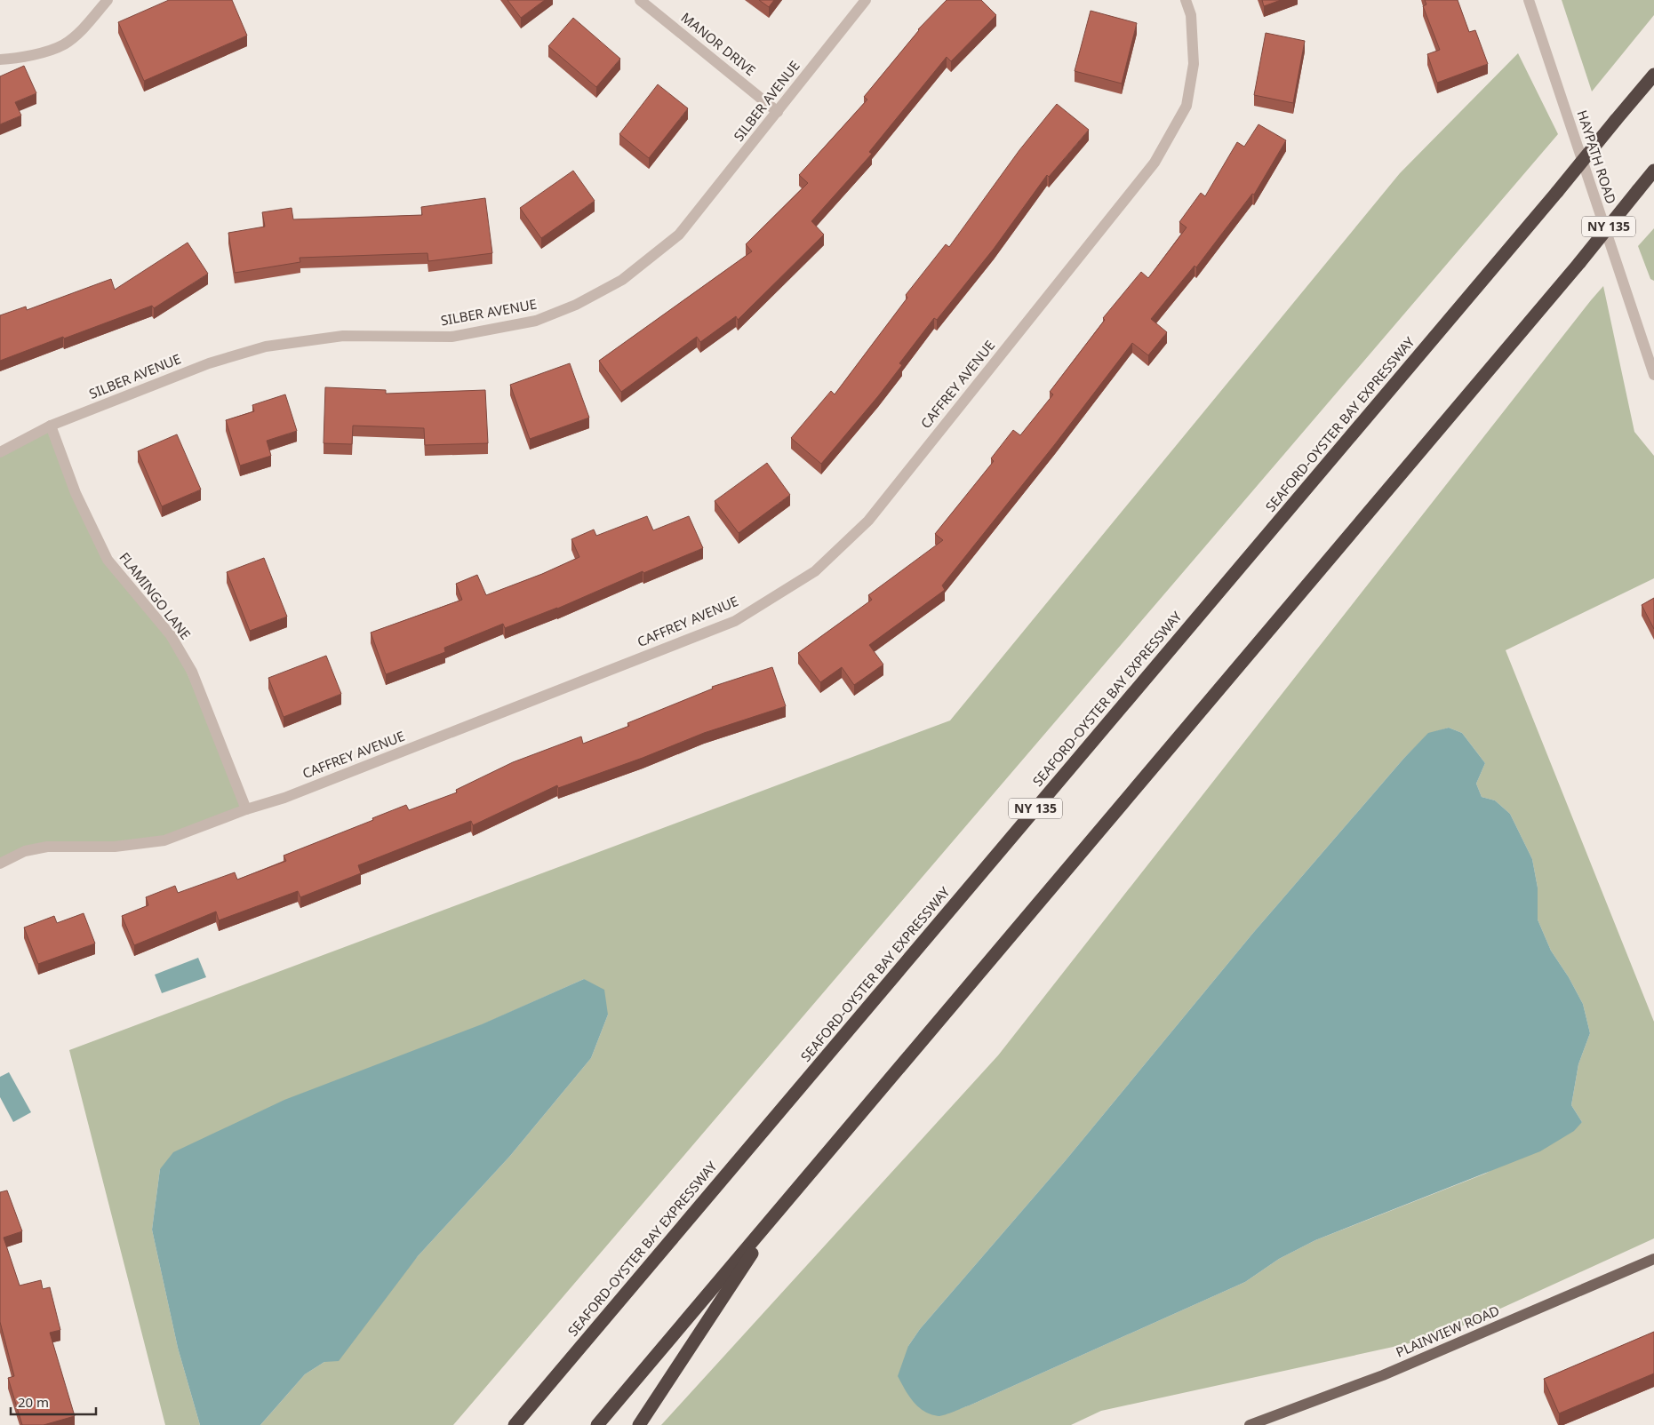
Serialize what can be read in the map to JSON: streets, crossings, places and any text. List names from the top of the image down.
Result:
{
  "streets": {
    "highway": ["NY 135", "SEAFORD-OYSTER BAY EXPRESSWAY"],
    "main road": ["PLAINVIEW ROAD"],
    "street": [
      "MANOR DRIVE",
      "SILBER AVENUE",
      "HAYPATH ROAD",
      "CAFFREY AVENUE",
      "FLAMINGO LANE"
    ]
  },
  "crossings": [
    ["MANOR DRIVE", "SILBER AVENUE"],
    ["SILBER AVENUE", "FLAMINGO LANE"],
    ["CAFFREY AVENUE", "FLAMINGO LANE"]
  ],
  "scale_bar": "20 m"
}
